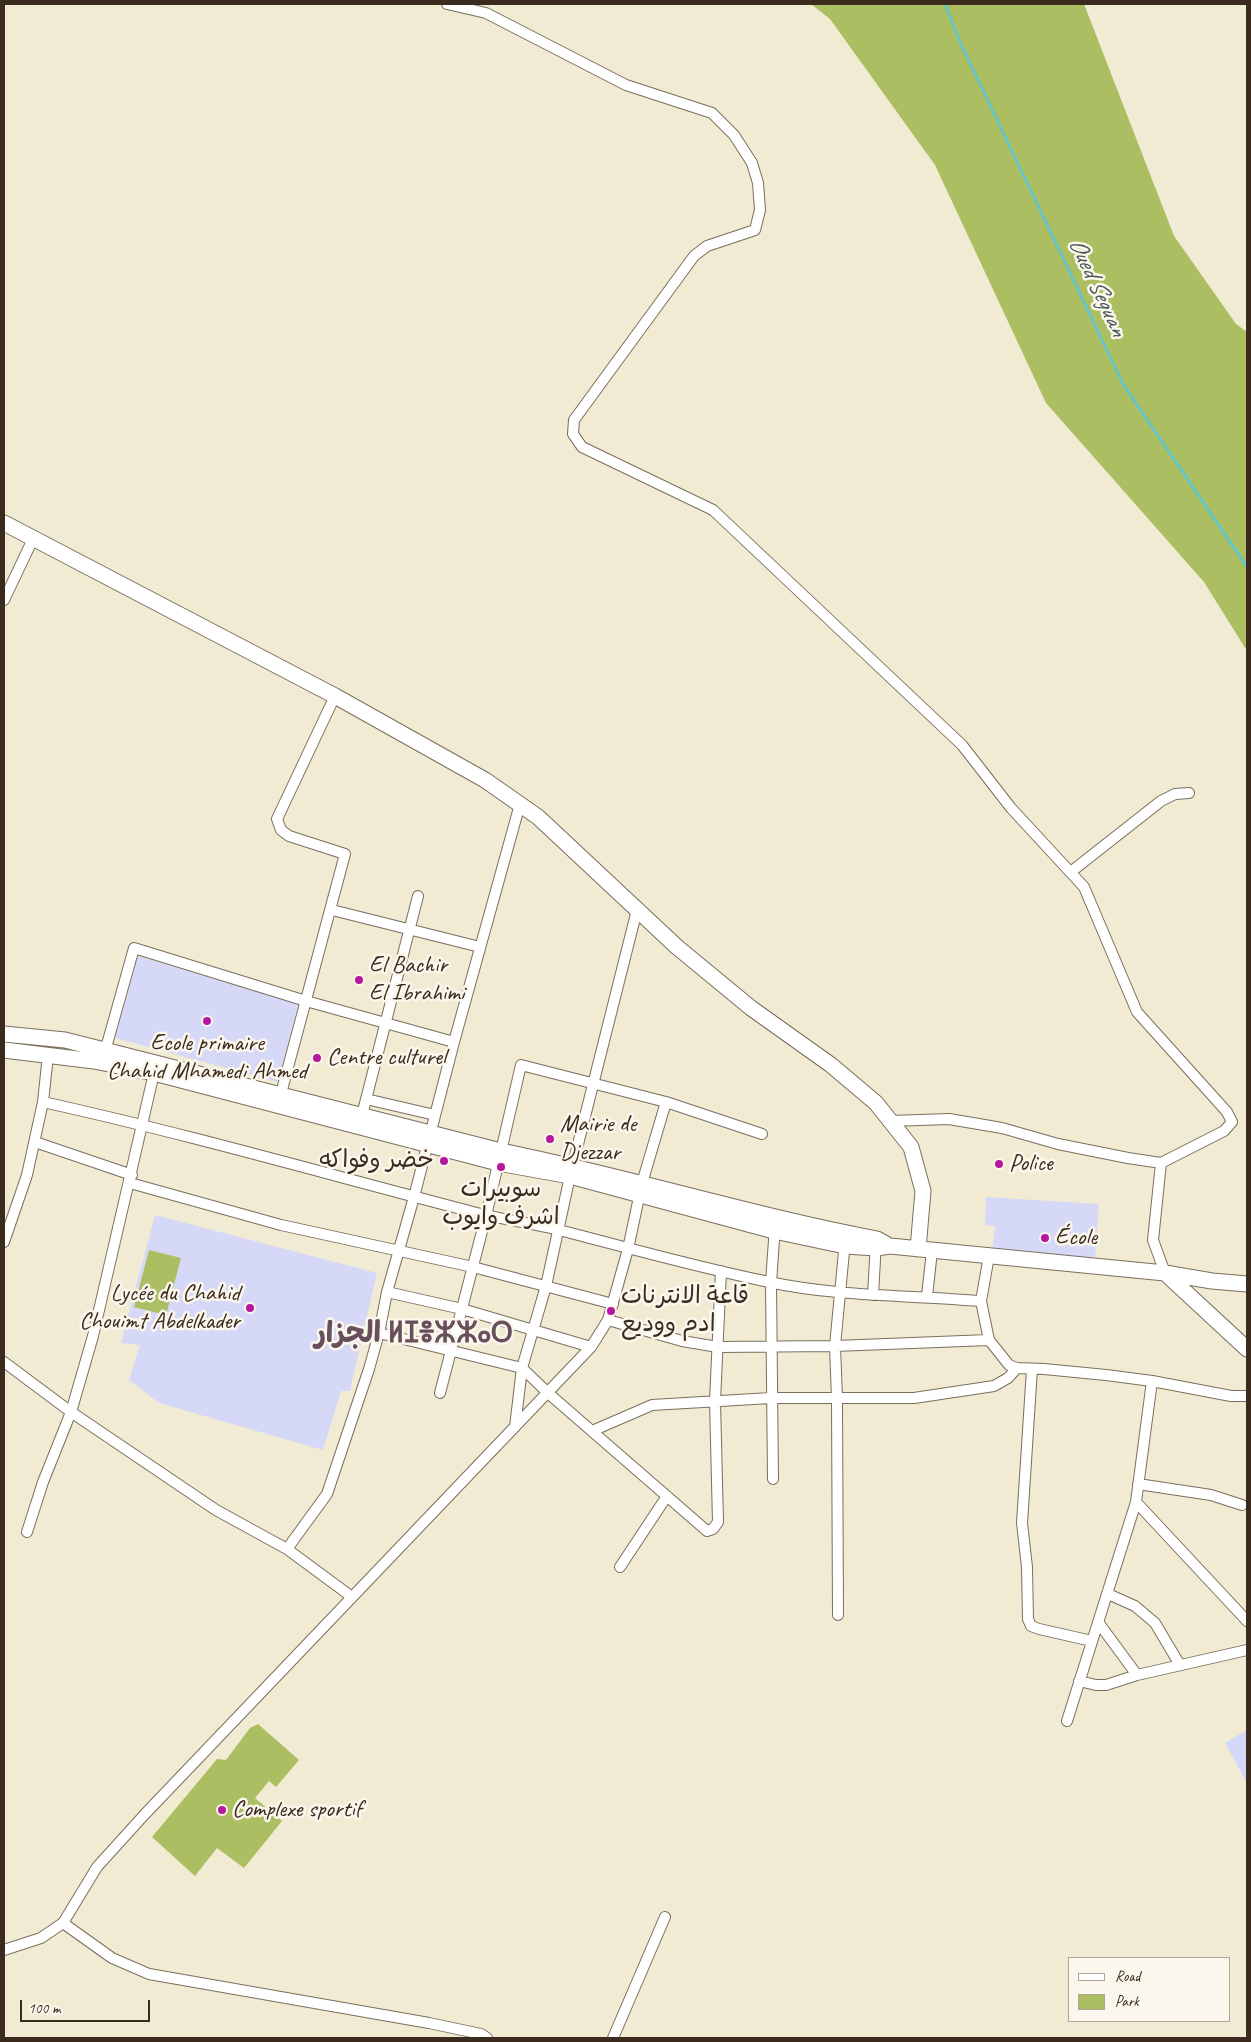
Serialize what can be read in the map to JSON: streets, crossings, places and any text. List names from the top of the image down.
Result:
{
  "districts": ["الجزار ⵍⵊⴻⵣⵣⴰⵔ"],
  "water": ["Oued Seguan"],
  "places": [
    "El Bachir El Ibrahimi",
    "Ecole primaire Chahid Mhamedi Ahmed",
    "Centre culturel",
    "Mairie de Djezzar",
    "خضر وفواكه",
    "Police",
    "سوبيرات اشرف وايوب",
    "École",
    "Lycée du Chahid Chouimt Abdelkader",
    "قاعة الانترنات ادم ووديع",
    "Complexe sportif"
  ],
  "legend": ["Road", "Park"],
  "scale_bar": "100 m"
}
